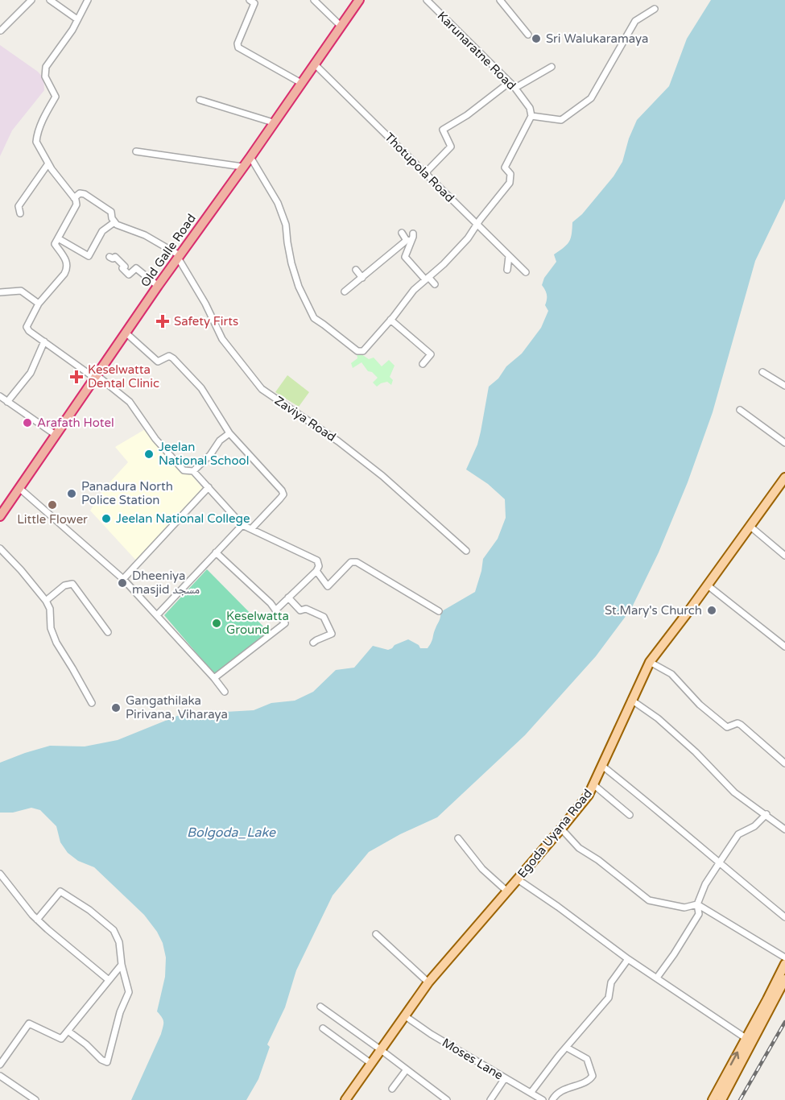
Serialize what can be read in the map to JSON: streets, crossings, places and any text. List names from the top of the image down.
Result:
{
  "streets": {
    "highway": ["Old Galle Road"],
    "main road": ["Egoda Uyana Road"],
    "street": [
      "Karunaratne Road",
      "Thotupola Road",
      "Zaviya Road",
      "Moses Lane"
    ]
  },
  "crossings": [
    ["Thotupola Road", "Old Galle Road"],
    ["Old Galle Road", "Zaviya Road"],
    ["Egoda Uyana Road", "Moses Lane"]
  ],
  "water": ["Bolgoda_Lake"],
  "places": {
    "other": [
      "Sri Walukaramaya",
      "Arafath Hotel",
      "Jeelan National School",
      "Panadura North Police Station",
      "Little Flower",
      "Jeelan National College",
      "Dheeniya masjid مسجد",
      "St.Mary's Church",
      "Keselwatta Ground",
      "Gangathilaka Pirivana, Viharaya"
    ],
    "health": ["Safety Firts", "Keselwatta Dental Clinic"]
  }
}
